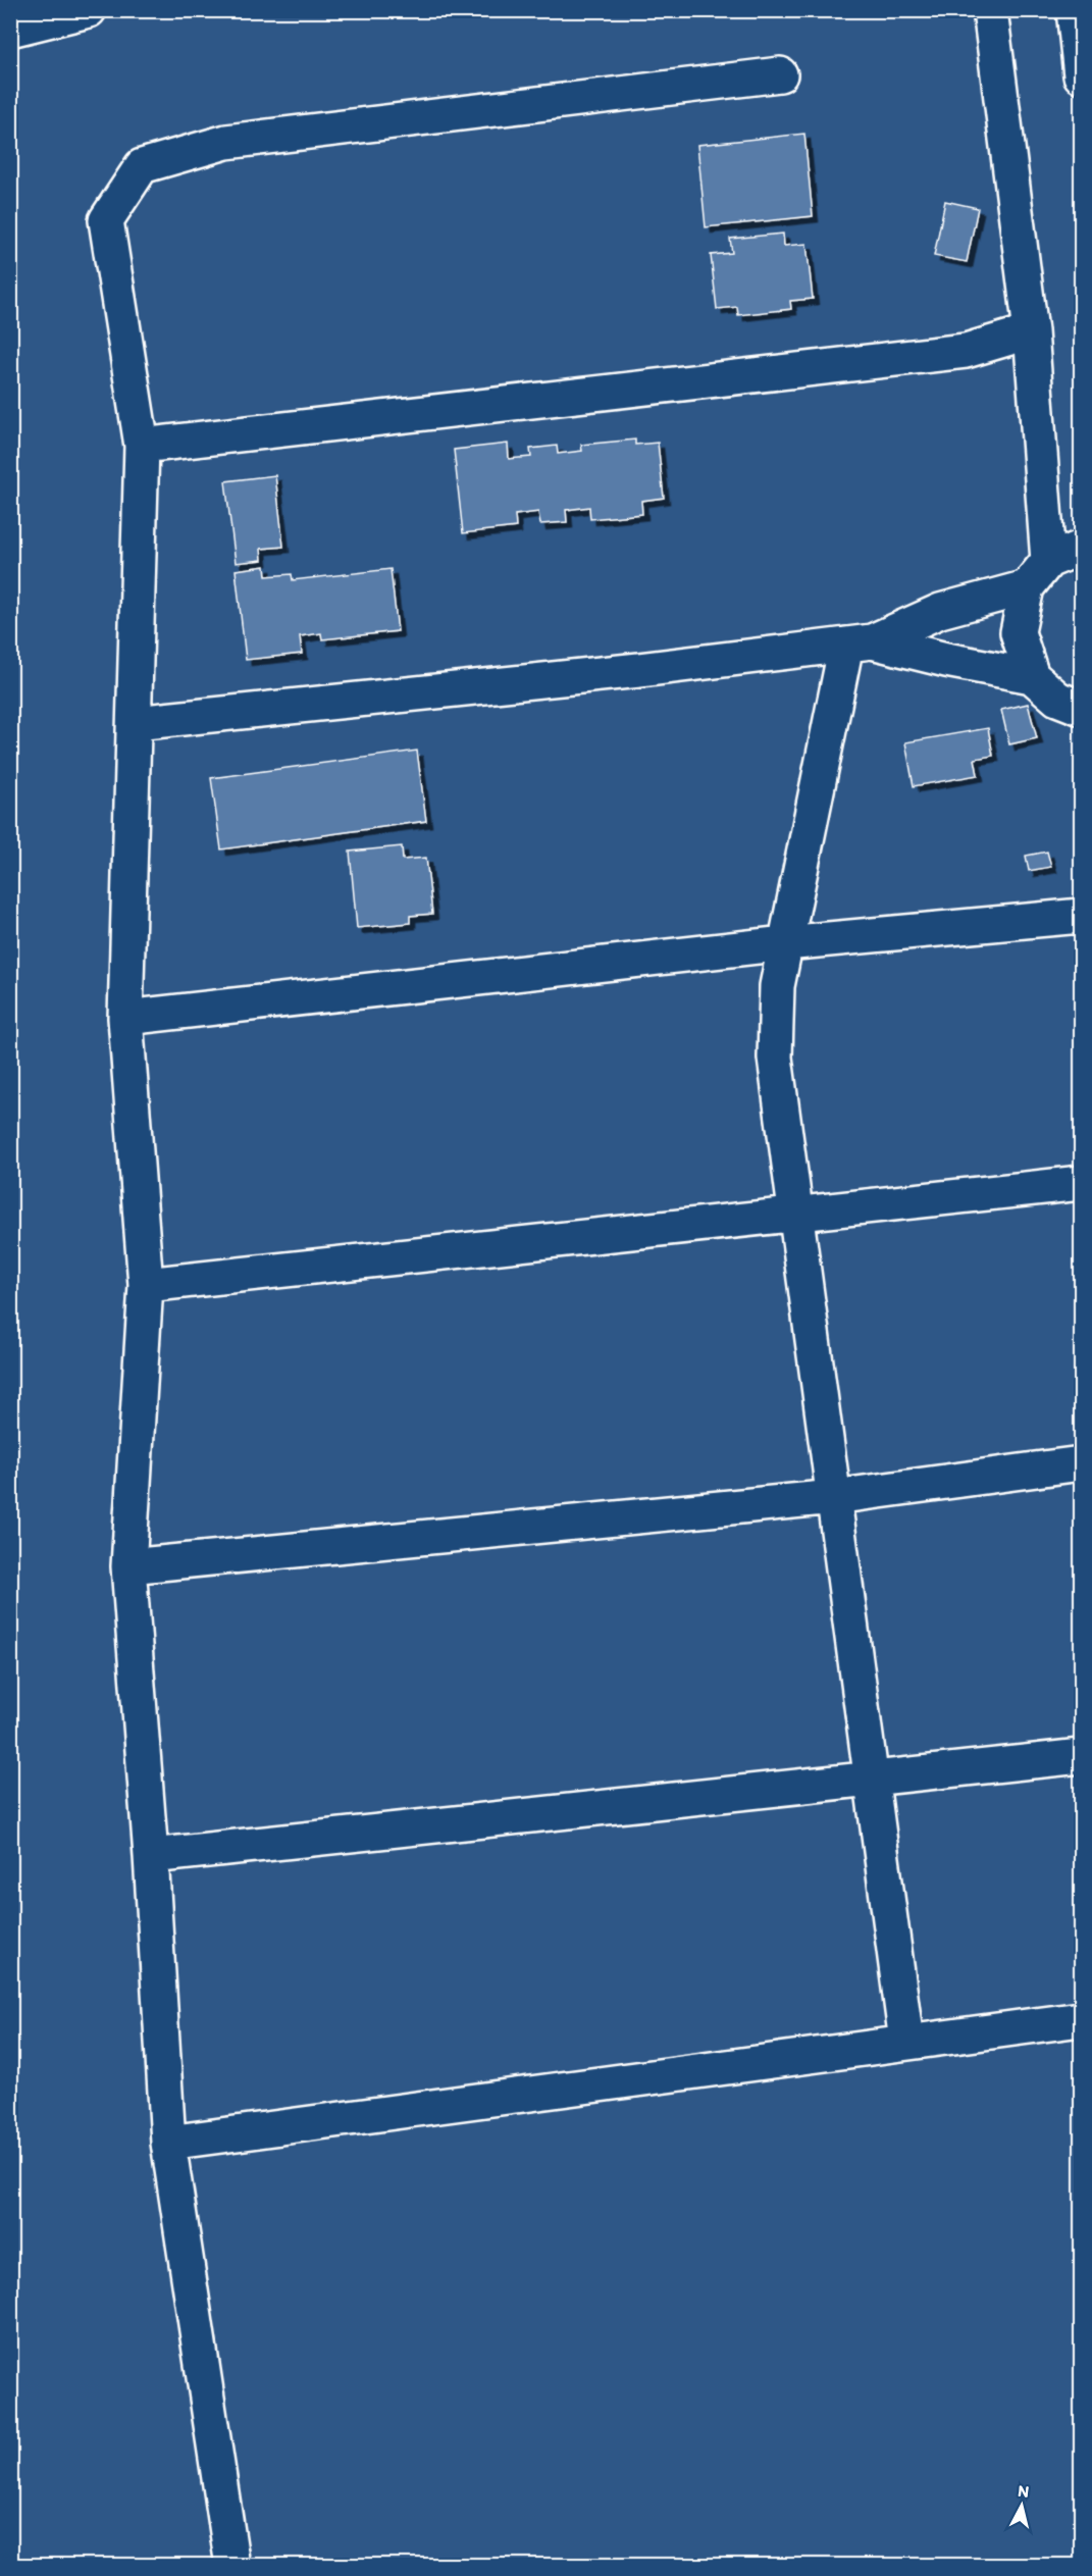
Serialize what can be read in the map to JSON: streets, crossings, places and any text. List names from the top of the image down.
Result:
{
  "north": "top"
}
